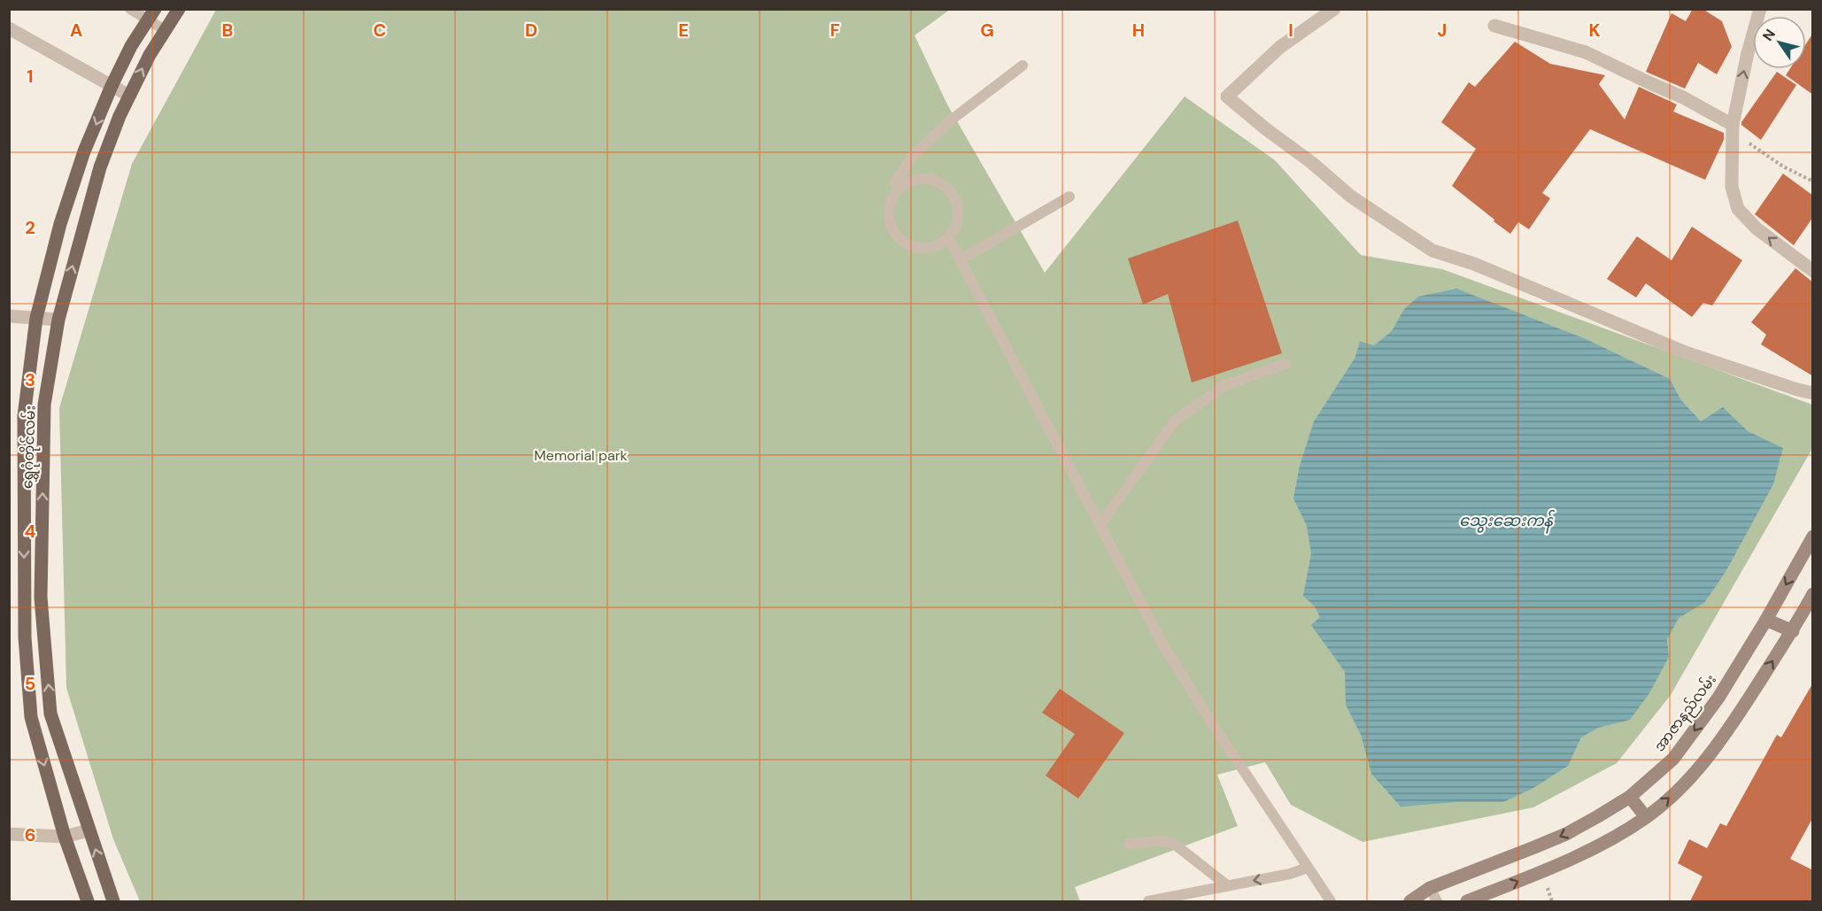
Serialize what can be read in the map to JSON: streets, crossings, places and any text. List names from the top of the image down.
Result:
{
  "streets": {
    "main road": ["ရွှေဂုံတိုင်လမ်း", "အာဇာနည်လမ်း"]
  },
  "water": ["သွေးဆေးကန်"],
  "parks": ["Memorial park"],
  "north": "top left",
  "grid": {
    "columns": [
      "A",
      "B",
      "C",
      "D",
      "E",
      "F",
      "G",
      "H",
      "I",
      "J",
      "K"
    ],
    "rows": [
      "1",
      "2",
      "3",
      "4",
      "5",
      "6"
    ]
  }
}
